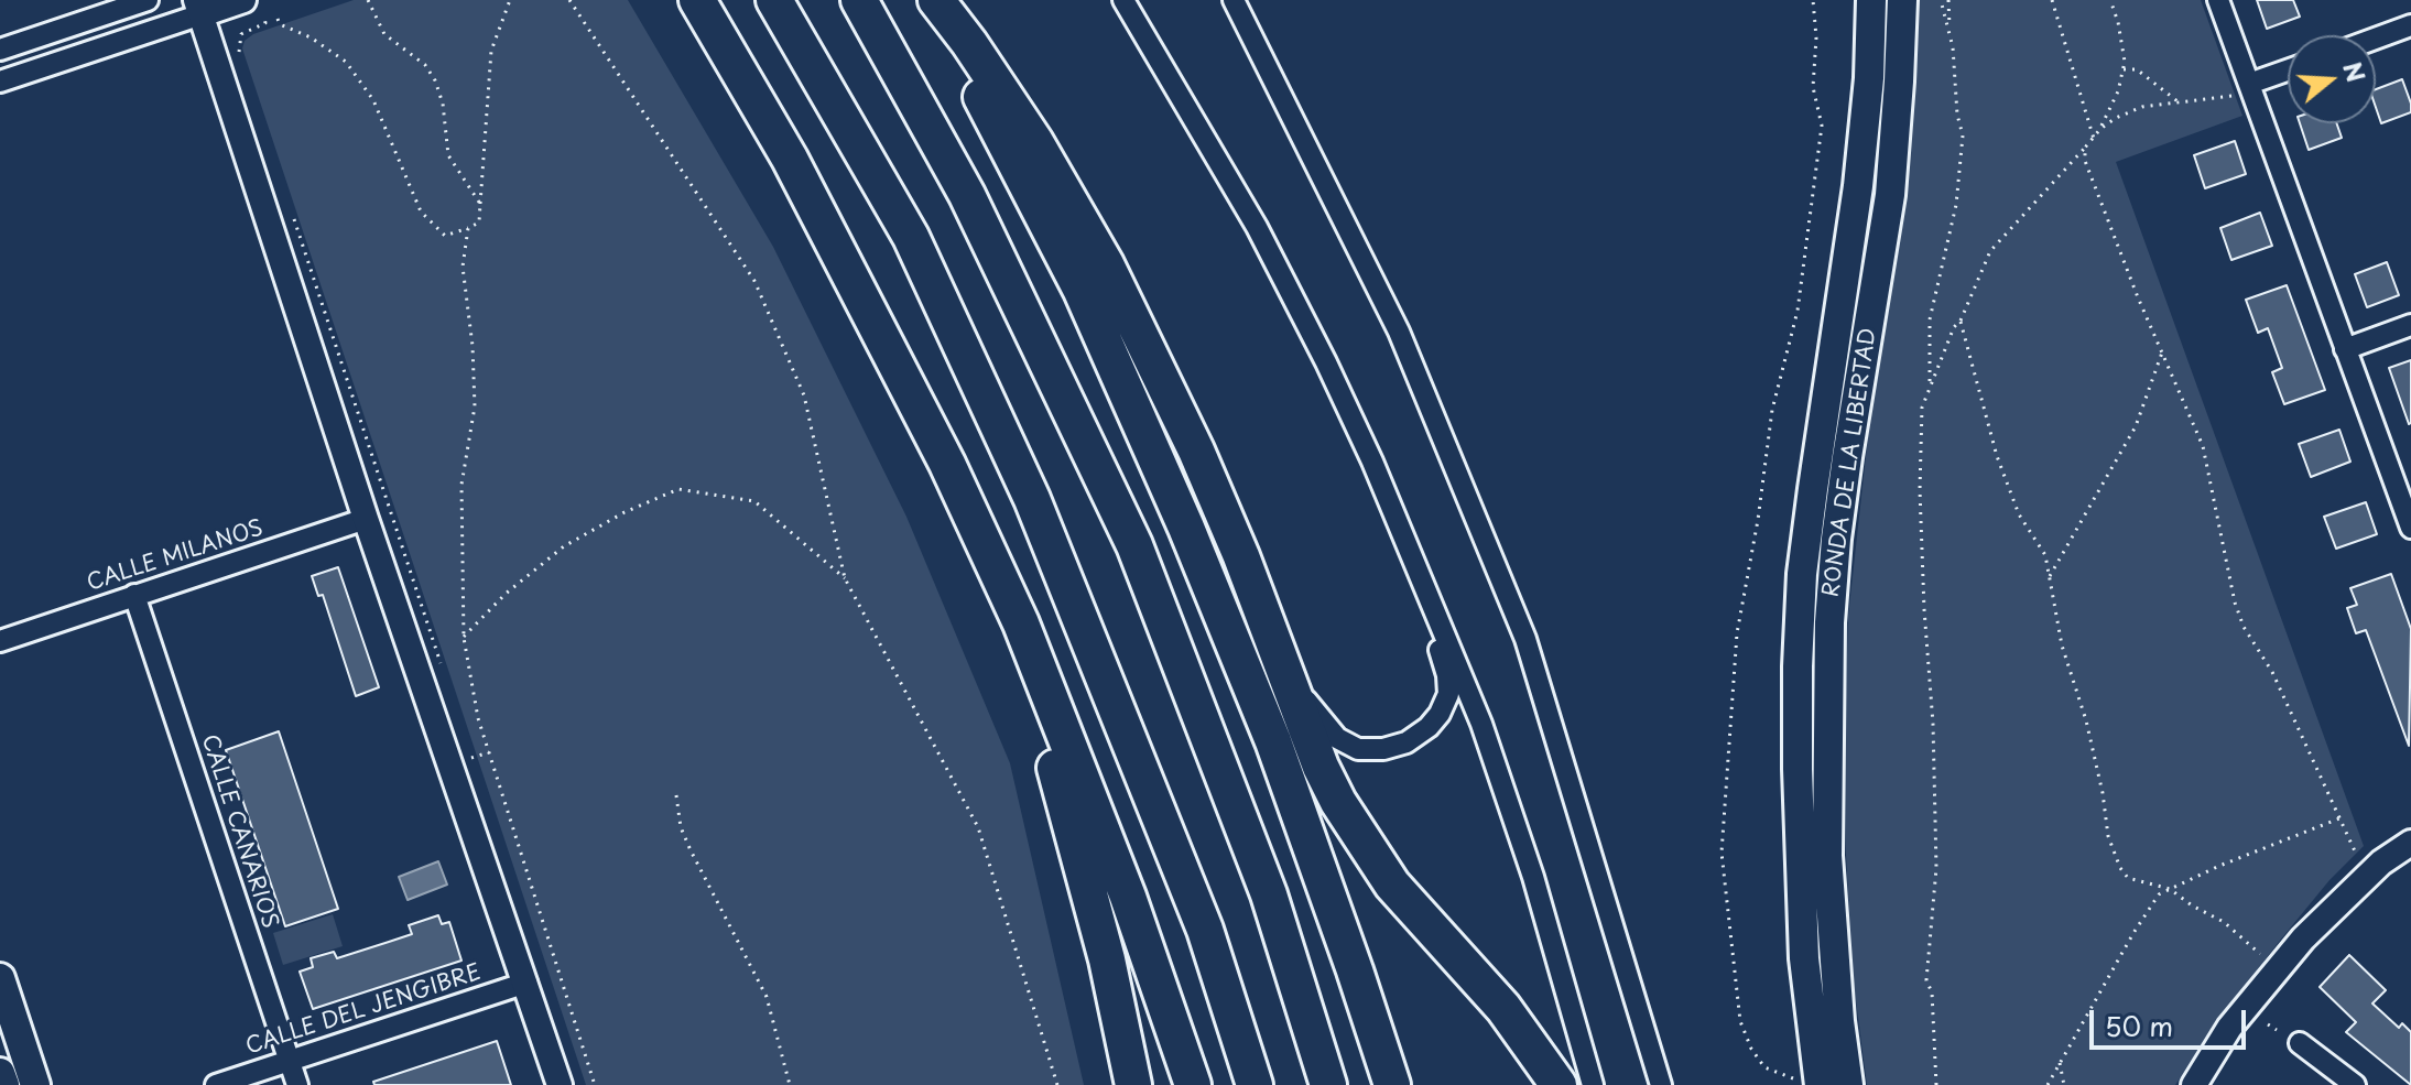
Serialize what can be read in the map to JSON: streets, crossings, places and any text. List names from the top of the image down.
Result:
{
  "streets": {
    "main road": ["RONDA DE LA LIBERTAD"],
    "street": ["CALLE MILANOS", "CALLE CANARIOS", "CALLE DEL JENGIBRE"]
  },
  "crossings": [
    ["CALLE MILANOS", "CALLE CANARIOS"],
    ["CALLE CANARIOS", "CALLE DEL JENGIBRE"]
  ],
  "scale_bar": "50 m",
  "north": "right"
}
